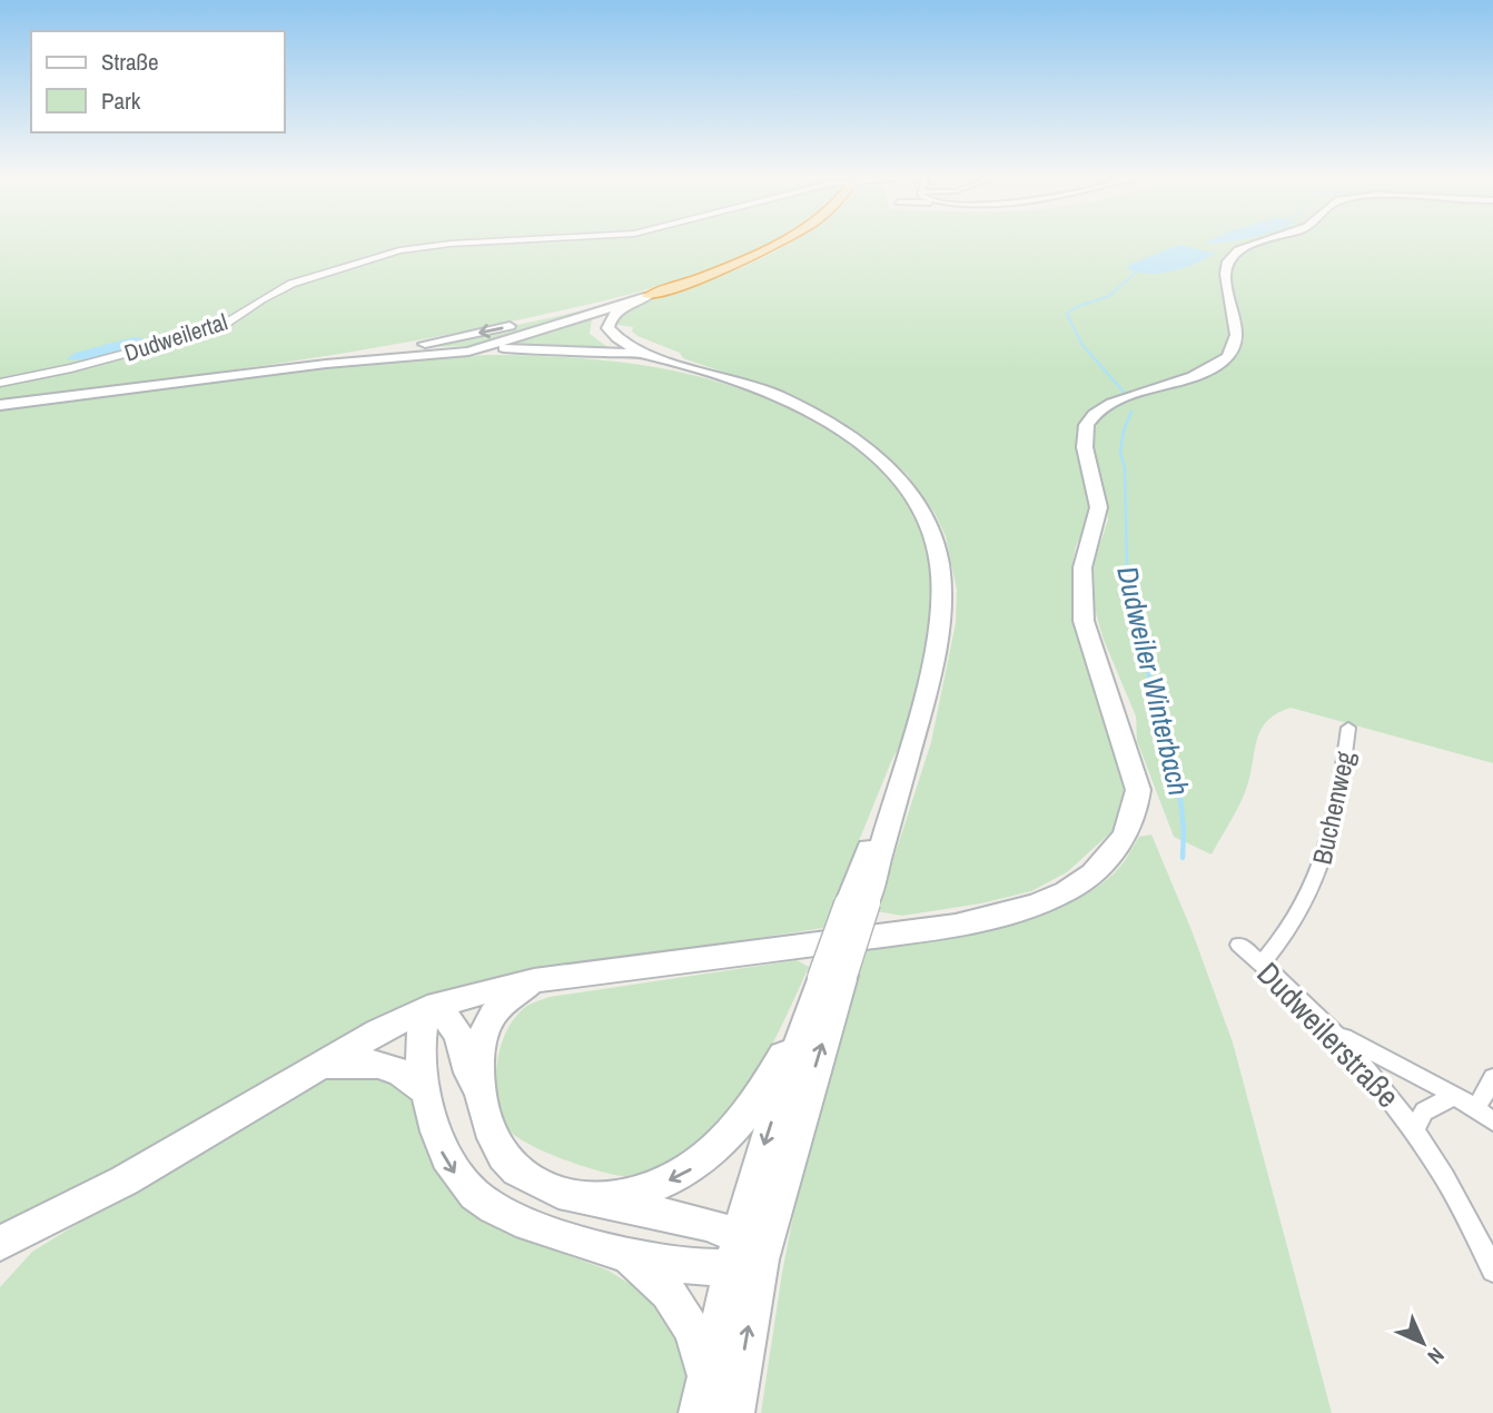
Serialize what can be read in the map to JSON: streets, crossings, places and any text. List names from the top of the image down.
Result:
{
  "streets": {
    "street": ["Dudweilertal", "Buchenweg", "Dudweilerstraße"]
  },
  "crossings": [
    ["Buchenweg", "Dudweilerstraße"]
  ],
  "water": ["Dudweiler Winterbach"],
  "legend": ["Straße", "Park"],
  "north": "bottom right"
}
